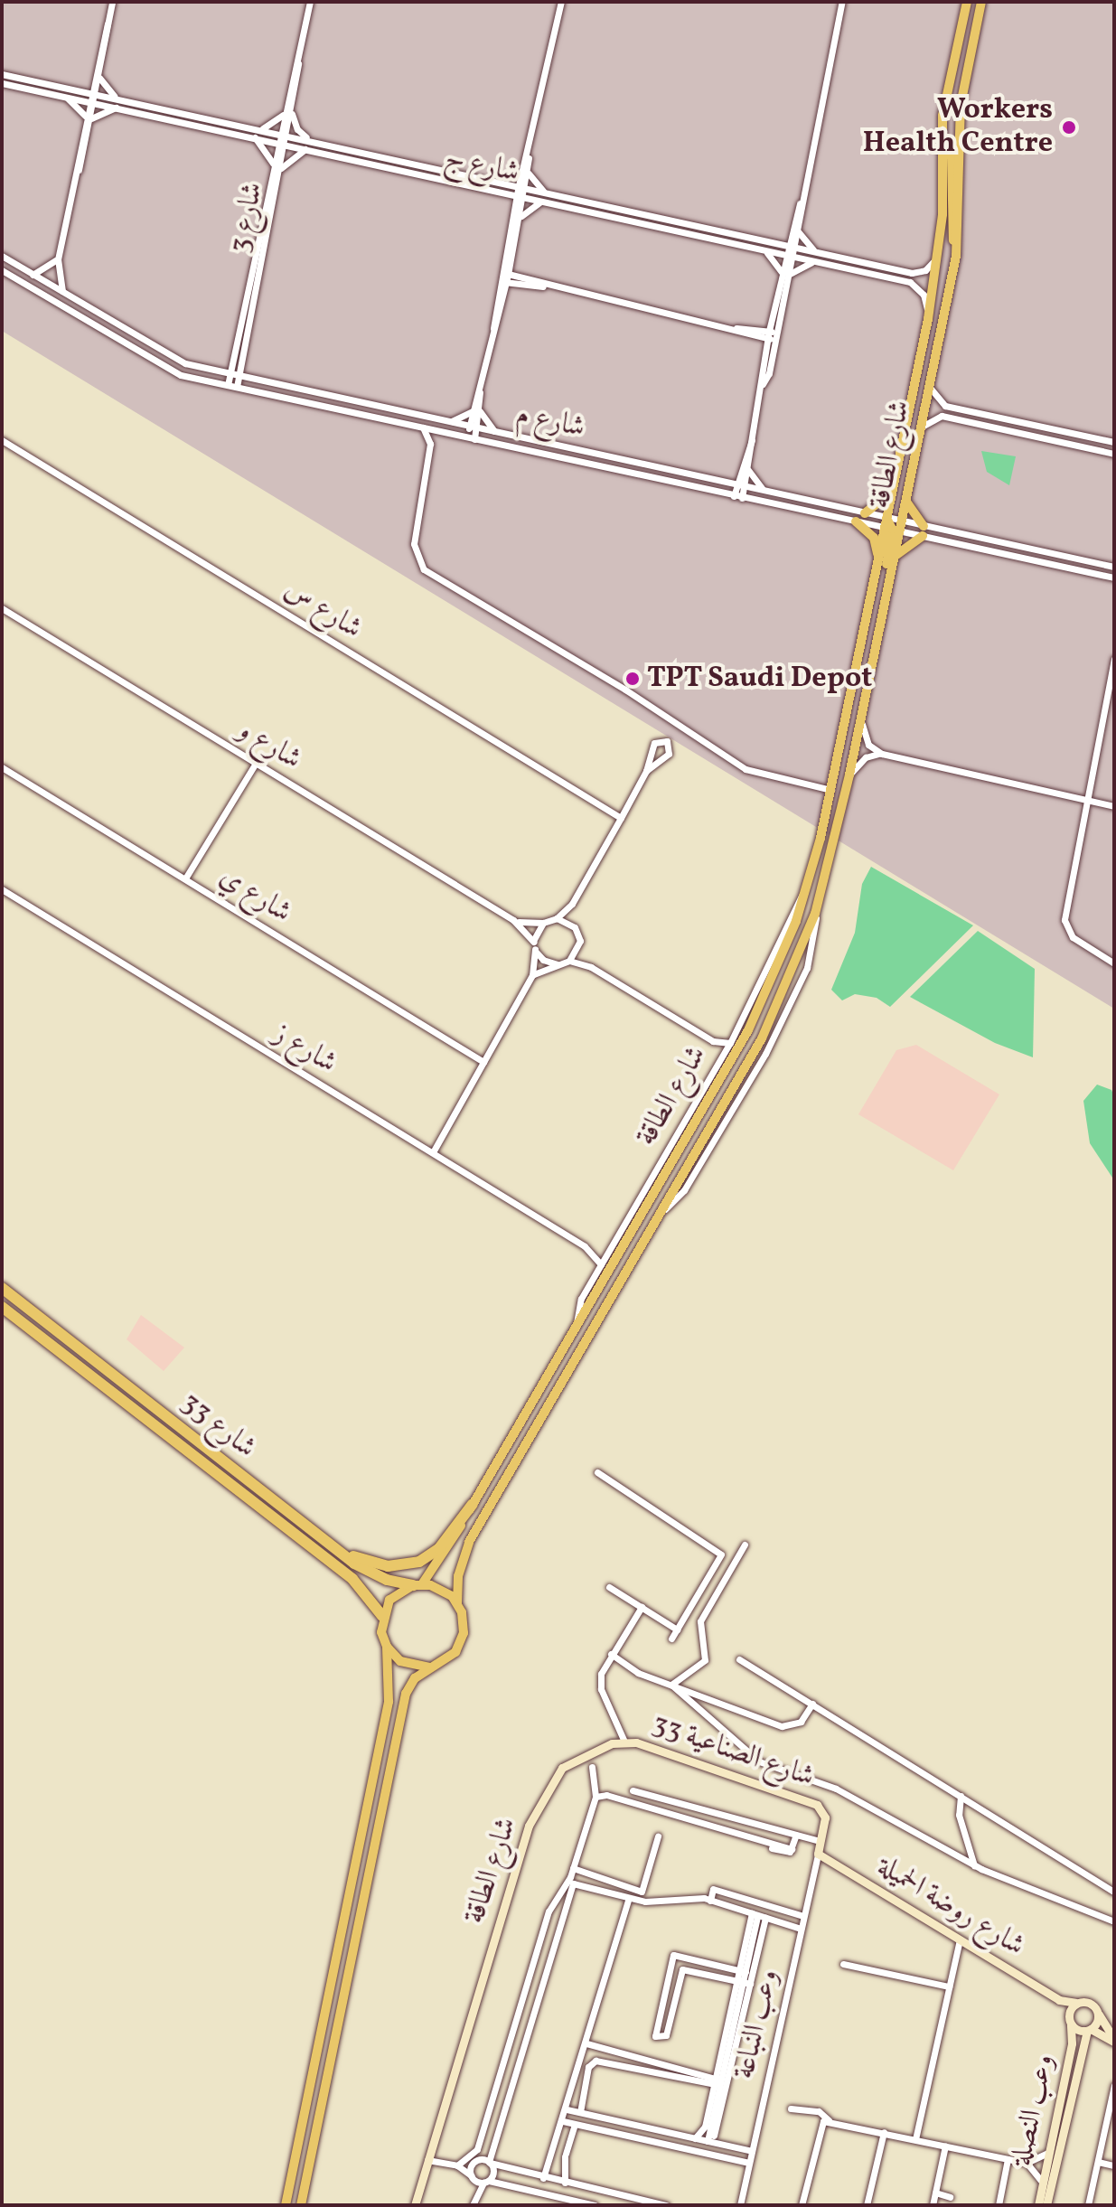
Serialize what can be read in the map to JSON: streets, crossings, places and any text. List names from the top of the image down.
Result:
{
  "streets": {
    "highway": ["شارع 33"],
    "main road": ["شارع الطاقة"],
    "street": [
      "شارع ج",
      "شارع 3",
      "شارع م",
      "شارع س",
      "شارع و",
      "شارع ي",
      "شارع ز",
      "شارع الصناعية 33",
      "شارع روضة الحميلة",
      "وعب النباعة",
      "وعب النصلة"
    ]
  },
  "crossings": [
    ["شارع ج", "شارع 3"],
    ["شارع ج", "شارع م"],
    ["شارع ج", "شارع الطاقة"],
    ["شارع 3", "شارع م"],
    ["شارع م", "شارع الطاقة"],
    ["شارع الطاقة", "شارع ز"],
    ["شارع الطاقة", "شارع 33"],
    ["شارع الطاقة", "شارع الصناعية 33"],
    ["شارع الصناعية 33", "شارع روضة الحميلة"],
    ["شارع الصناعية 33", "وعب النباعة"],
    ["شارع روضة الحميلة", "وعب النباعة"],
    ["شارع روضة الحميلة", "وعب النصلة"]
  ],
  "places": ["Workers Health Centre", "TPT Saudi Depot"]
}
